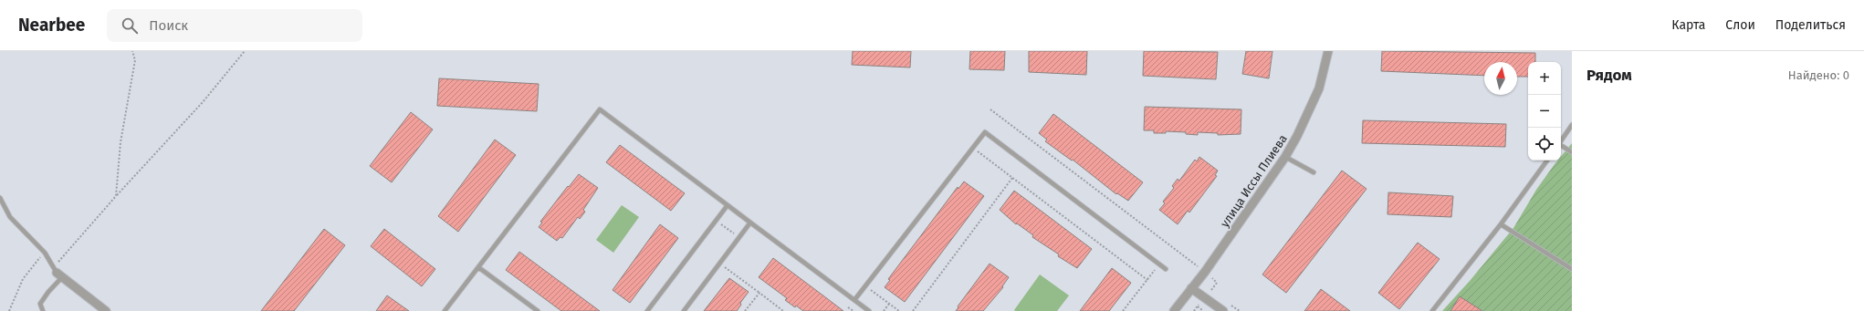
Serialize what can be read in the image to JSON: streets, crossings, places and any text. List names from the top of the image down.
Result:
{
  "streets": {
    "street": ["улица Иссы Плиева"]
  },
  "north": "top",
  "page": {
    "header": "Nearbee",
    "search": "Поиск",
    "nav": ["Карта", "Слои", "Поделиться"],
    "heading": ["Рядом", "Найдено: 0"],
    "map_buttons": ["+", "−"]
  }
}
